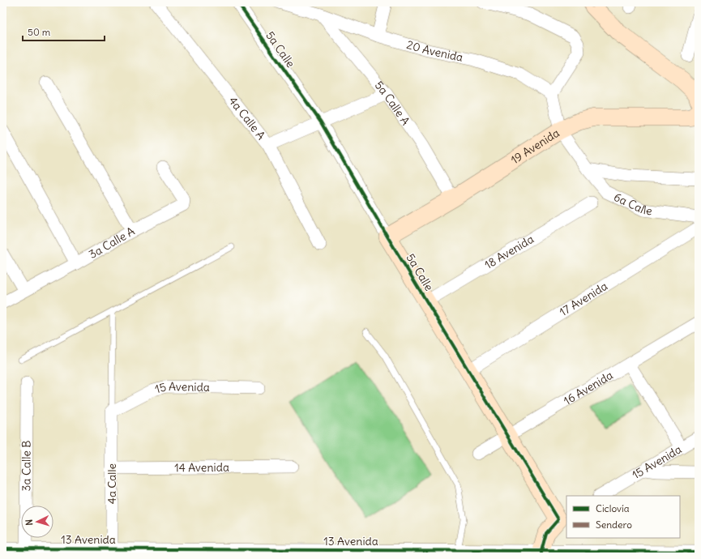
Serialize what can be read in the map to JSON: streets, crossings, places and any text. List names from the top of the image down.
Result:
{
  "streets": {
    "street": [
      "5a Calle",
      "20 Avenida",
      "5a Calle A",
      "4a Calle A",
      "19 Avenida",
      "6a Calle",
      "3a Calle A",
      "18 Avenida",
      "17 Avenida",
      "16 Avenida",
      "15 Avenida",
      "3a Calle B",
      "14 Avenida",
      "4a Calle",
      "13 Avenida"
    ]
  },
  "crossings": [
    ["5a Calle", "19 Avenida"],
    ["5a Calle", "18 Avenida"],
    ["5a Calle", "17 Avenida"],
    ["5a Calle", "16 Avenida"],
    ["5a Calle", "13 Avenida"],
    ["20 Avenida", "5a Calle A"],
    ["5a Calle A", "19 Avenida"],
    ["19 Avenida", "6a Calle"],
    ["15 Avenida", "4a Calle"],
    ["3a Calle B", "13 Avenida"],
    ["14 Avenida", "4a Calle"],
    ["4a Calle", "13 Avenida"]
  ],
  "legend": ["Ciclovía", "Sendero"],
  "scale_bar": "50 m",
  "north": "left"
}
